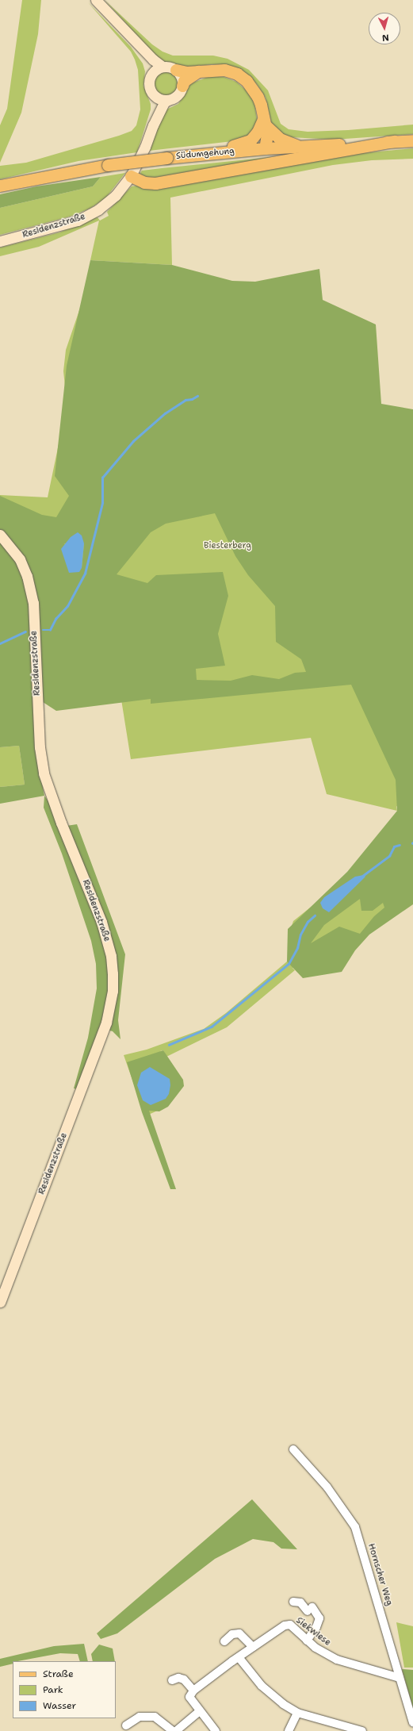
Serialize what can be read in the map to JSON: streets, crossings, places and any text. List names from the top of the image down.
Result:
{
  "streets": {
    "main road": ["Südumgehung", "Residenzstraße"],
    "street": ["Hornscher Weg", "Siekwiese"]
  },
  "crossings": [
    ["Hornscher Weg", "Siekwiese"]
  ],
  "parks": ["Biesterberg"],
  "legend": ["Straße", "Park", "Wasser"],
  "north": "bottom"
}
